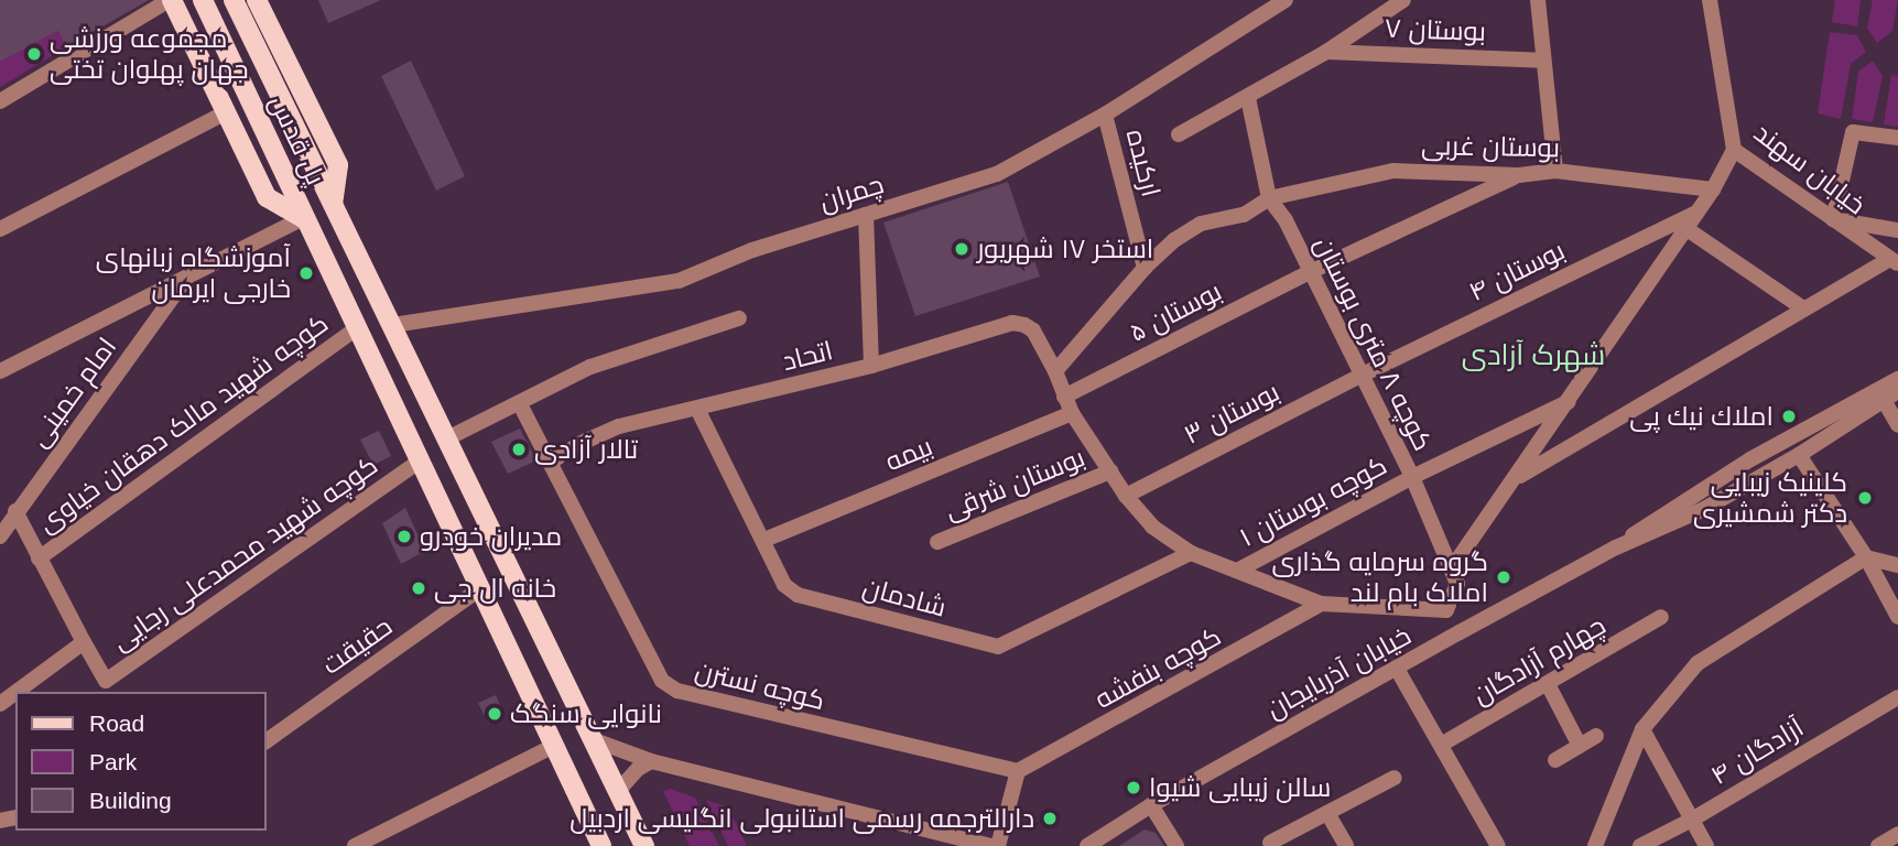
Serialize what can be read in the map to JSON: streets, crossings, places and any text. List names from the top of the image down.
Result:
{
  "streets": {
    "main road": ["پل قدس"],
    "street": [
      "بوستان ۷",
      "بوستان غربی",
      "ارکیده",
      "خیابان سهند",
      "چمران",
      "بوستان ۴",
      "بوستان ۵",
      "کوچه ۸ متری بوستان",
      "اتحاد",
      "امام خمینی",
      "بوستان ۳",
      "کوچه شهید مالک دهقان‌ خیاوی",
      "بیمه",
      "بوستان شرقی",
      "کوچه بوستان ۱",
      "کوچه شهید محمدعلی رجایی",
      "شادمان",
      "حقیقت",
      "چهارم آزادگان",
      "کوچه بنفشه",
      "خیابان آذربایجان",
      "کوچه نسترن",
      "آزادگان ۴"
    ]
  },
  "crossings": [
    ["بوستان ۷", "کوچه ۸ متری بوستان"],
    ["پل قدس", "چمران"],
    ["پل قدس", "کوچه شهید مالک دهقان‌ خیاوی"],
    ["پل قدس", "کوچه شهید محمدعلی رجایی"],
    ["پل قدس", "حقیقت"],
    ["بوستان غربی", "بوستان ۵"],
    ["بوستان غربی", "کوچه ۸ متری بوستان"],
    ["ارکیده", "چمران"],
    ["بوستان ۴", "کوچه ۸ متری بوستان"],
    ["بوستان ۴", "بوستان ۳"],
    ["بوستان ۵", "کوچه ۸ متری بوستان"],
    ["بوستان ۵", "بوستان شرقی"],
    ["کوچه ۸ متری بوستان", "بوستان ۳"],
    ["کوچه ۸ متری بوستان", "بوستان شرقی"],
    ["کوچه ۸ متری بوستان", "کوچه بوستان ۱"],
    ["اتحاد", "بوستان شرقی"],
    ["اتحاد", "شادمان"],
    ["اتحاد", "کوچه نسترن"],
    ["بوستان ۳", "بوستان شرقی"],
    ["بیمه", "بوستان شرقی"],
    ["بیمه", "شادمان"],
    ["بوستان شرقی", "کوچه بوستان ۱"],
    ["بوستان شرقی", "شادمان"],
    ["بوستان شرقی", "کوچه بنفشه"],
    ["کوچه بنفشه", "کوچه نسترن"]
  ],
  "districts": ["شهرک آزادی"],
  "places": [
    "مجموعه ورزشی جهان پهلوان تختی",
    "استخر ١٧ شهریور",
    "آموزشگاه زبانهای خارجی ایرمان",
    "املاك نيك پى",
    "تالار آزادی",
    "کلینیک زیبایی دکتر شمشیری",
    "مدیران خودرو",
    "گروه سرمایه گذاری املاک بام لند",
    "خانه ال جی",
    "نانوایی سنگک",
    "سالن زیبایی شیوا",
    "دارالترجمه رسمی استانبولی انگلیسی اردبیل"
  ],
  "legend": ["Road", "Park", "Building"]
}
